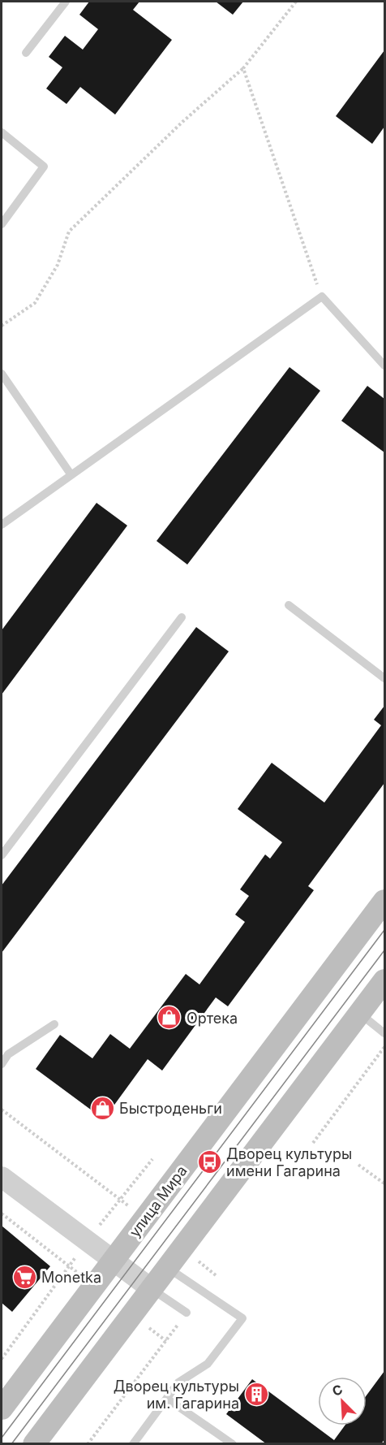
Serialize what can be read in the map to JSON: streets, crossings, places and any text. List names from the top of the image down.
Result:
{
  "streets": {
    "main road": ["улица Мира"]
  },
  "places": {
    "shop": ["Ортека", "Быстроденьги"],
    "bus stop": ["Дворец культуры имени Гагарина"],
    "supermarket": ["Monetka"],
    "building": ["Дворец культуры им. Гагарина"]
  },
  "north": "top left"
}
